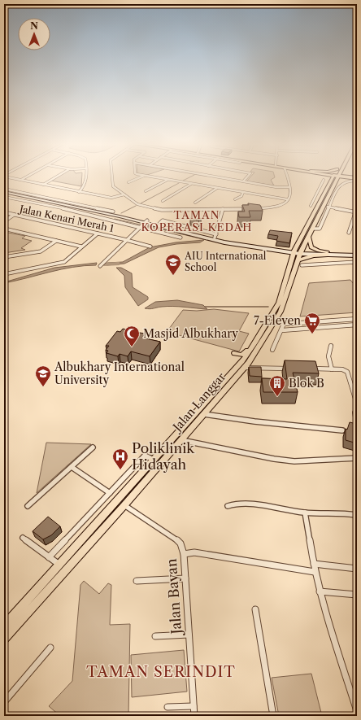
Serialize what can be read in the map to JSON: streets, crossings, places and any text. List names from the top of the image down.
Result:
{
  "streets": {
    "main road": ["Jalan Langgar"],
    "street": ["Jalan Kenari Merah 1", "Jalan Bayan"]
  },
  "crossings": [
    ["Jalan Langgar", "Jalan Bayan"]
  ],
  "districts": ["TAMAN KOPERASI KEDAH", "TAMAN SERINDIT"],
  "places": {
    "school or university": ["AIU International School", "Albukhary International University"],
    "supermarket": ["7-Eleven"],
    "mosque": ["Masjid Albukhary"],
    "building": ["Blok B"],
    "hospital": ["Poliklinik Hidayah"]
  },
  "north": "top"
}
